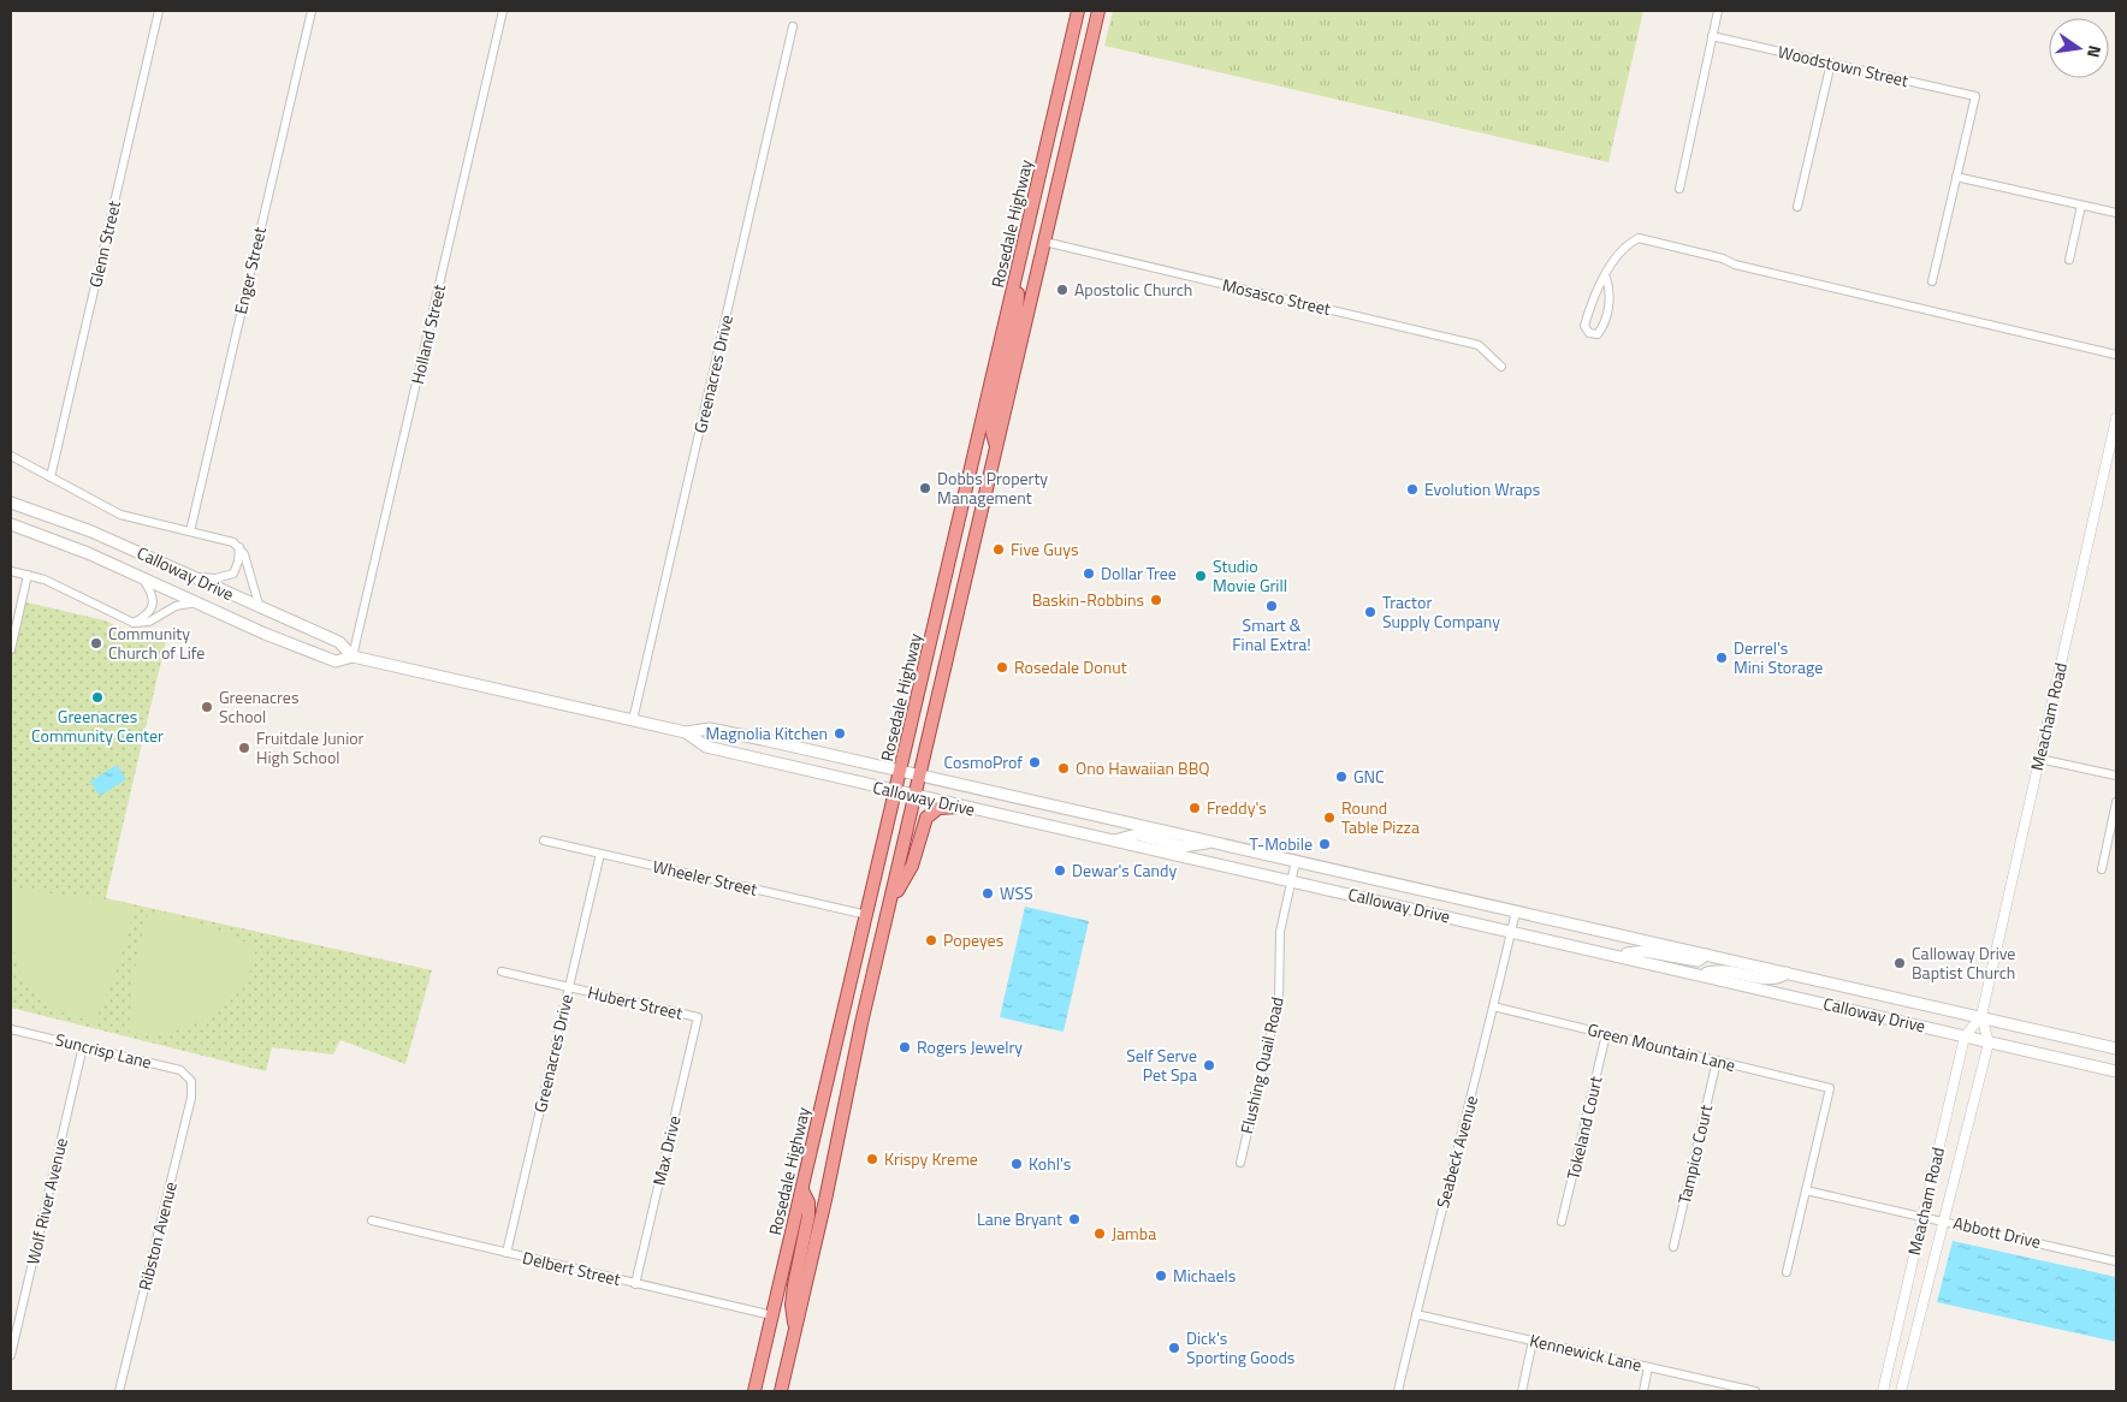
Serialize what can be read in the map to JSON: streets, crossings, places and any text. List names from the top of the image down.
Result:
{
  "streets": {
    "main road": ["Rosedale Highway", "Calloway Drive"],
    "street": [
      "Woodstown Street",
      "Glenn Street",
      "Enger Street",
      "Mosasco Street",
      "Holland Street",
      "Greenacres Drive",
      "Meacham Road",
      "Wheeler Street",
      "Hubert Street",
      "Green Mountain Lane",
      "Suncrisp Lane",
      "Flushing Quail Road",
      "Tokeland Court",
      "Max Drive",
      "Seabeck Avenue",
      "Tampico Court",
      "Wolf River Avenue",
      "Abbott Drive",
      "Ribston Avenue",
      "Delbert Street",
      "Kennewick Lane"
    ]
  },
  "crossings": [
    ["Rosedale Highway", "Calloway Drive"],
    ["Rosedale Highway", "Wheeler Street"],
    ["Rosedale Highway", "Delbert Street"],
    ["Holland Street", "Calloway Drive"],
    ["Greenacres Drive", "Calloway Drive"],
    ["Greenacres Drive", "Wheeler Street"],
    ["Greenacres Drive", "Hubert Street"],
    ["Greenacres Drive", "Delbert Street"],
    ["Calloway Drive", "Meacham Road"],
    ["Calloway Drive", "Flushing Quail Road"],
    ["Calloway Drive", "Seabeck Avenue"],
    ["Meacham Road", "Abbott Drive"],
    ["Hubert Street", "Max Drive"],
    ["Green Mountain Lane", "Tokeland Court"],
    ["Green Mountain Lane", "Seabeck Avenue"],
    ["Green Mountain Lane", "Tampico Court"],
    ["Green Mountain Lane", "Abbott Drive"],
    ["Suncrisp Lane", "Wolf River Avenue"],
    ["Suncrisp Lane", "Ribston Avenue"],
    ["Max Drive", "Delbert Street"],
    ["Seabeck Avenue", "Kennewick Lane"]
  ],
  "places": [
    "Apostolic Church",
    "Dobbs Property Management",
    "Evolution Wraps",
    "Five Guys",
    "Dollar Tree",
    "Studio Movie Grill",
    "Baskin-Robbins",
    "Smart & Final Extra!",
    "Tractor Supply Company",
    "Community Church of Life",
    "Derrel's Mini Storage",
    "Rosedale Donut",
    "Greenacres Community Center",
    "Greenacres School",
    "Magnolia Kitchen",
    "Fruitdale Junior High School",
    "CosmoProf",
    "Ono Hawaiian BBQ",
    "GNC",
    "Freddy's",
    "Round Table Pizza",
    "T-Mobile",
    "Dewar's Candy",
    "WSS",
    "Popeyes",
    "Calloway Drive Baptist Church",
    "Rogers Jewelry",
    "Self Serve Pet Spa",
    "Krispy Kreme",
    "Kohl's",
    "Lane Bryant",
    "Jamba",
    "Michaels",
    "Dick's Sporting Goods"
  ],
  "north": "right"
}
